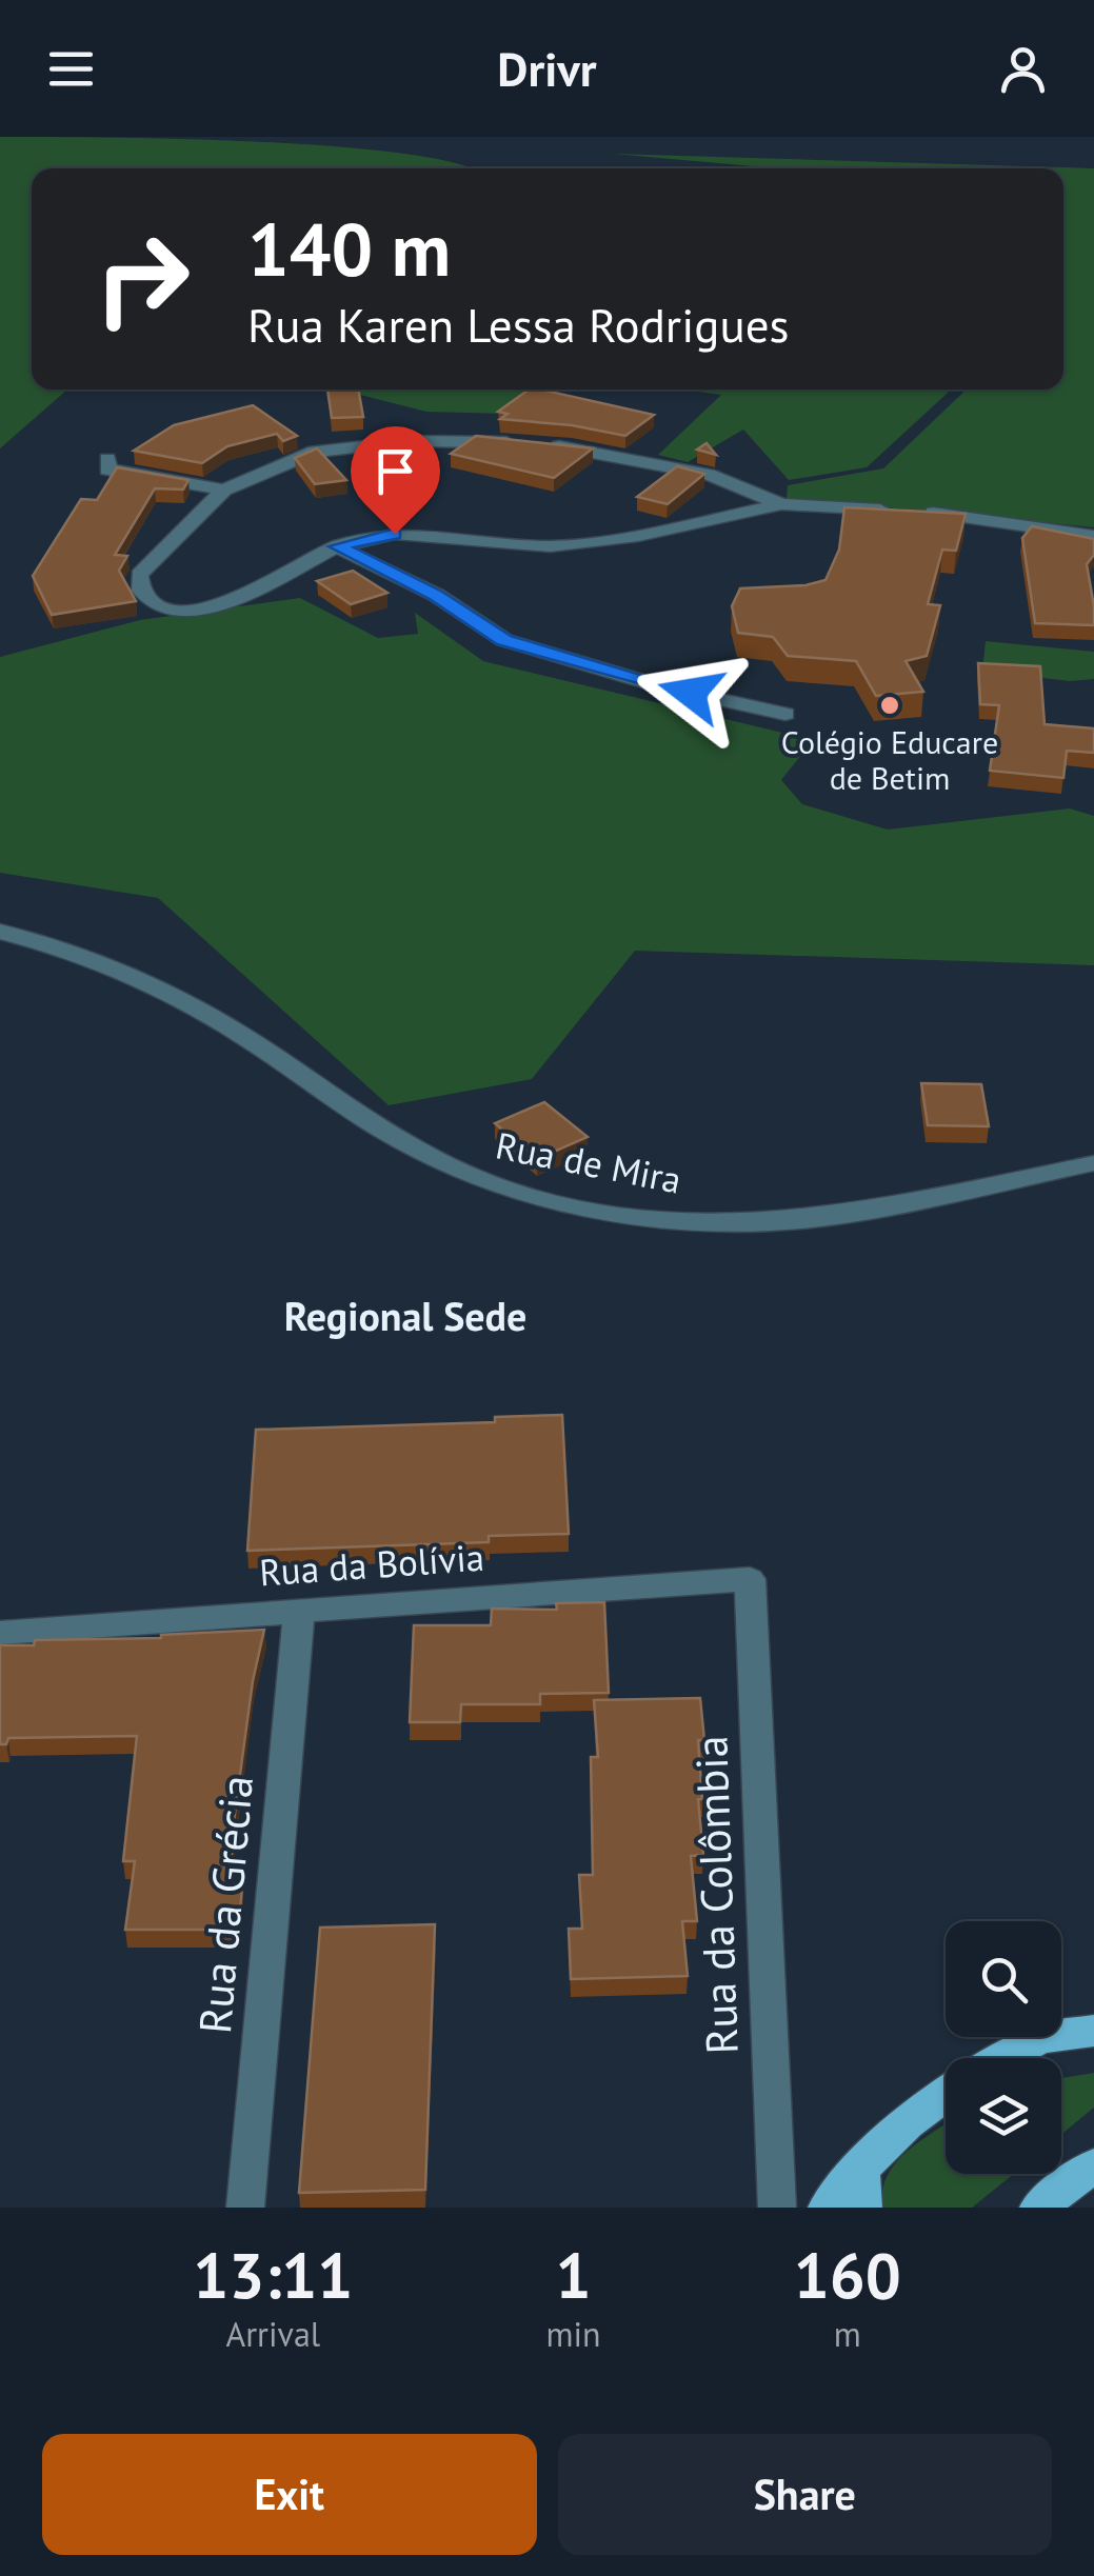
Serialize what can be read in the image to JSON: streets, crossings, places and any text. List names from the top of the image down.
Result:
{
  "streets": {
    "street": [
      "Rua de Mira",
      "Rua da Bolívia",
      "Rua da Colômbia",
      "Rua da Grécia"
    ]
  },
  "crossings": [
    ["Rua da Bolívia", "Rua da Colômbia"],
    ["Rua da Bolívia", "Rua da Grécia"]
  ],
  "districts": ["Regional Sede"],
  "places": ["Colégio Educare de Betim"],
  "page": {
    "header": "Drivr",
    "turn": ["140 m", "Rua Karen Lessa Rodrigues"],
    "eta": [
      "13:11",
      "Arrival",
      "1",
      "min",
      "160",
      "m"
    ],
    "buttons": ["Exit", "Share"]
  }
}
